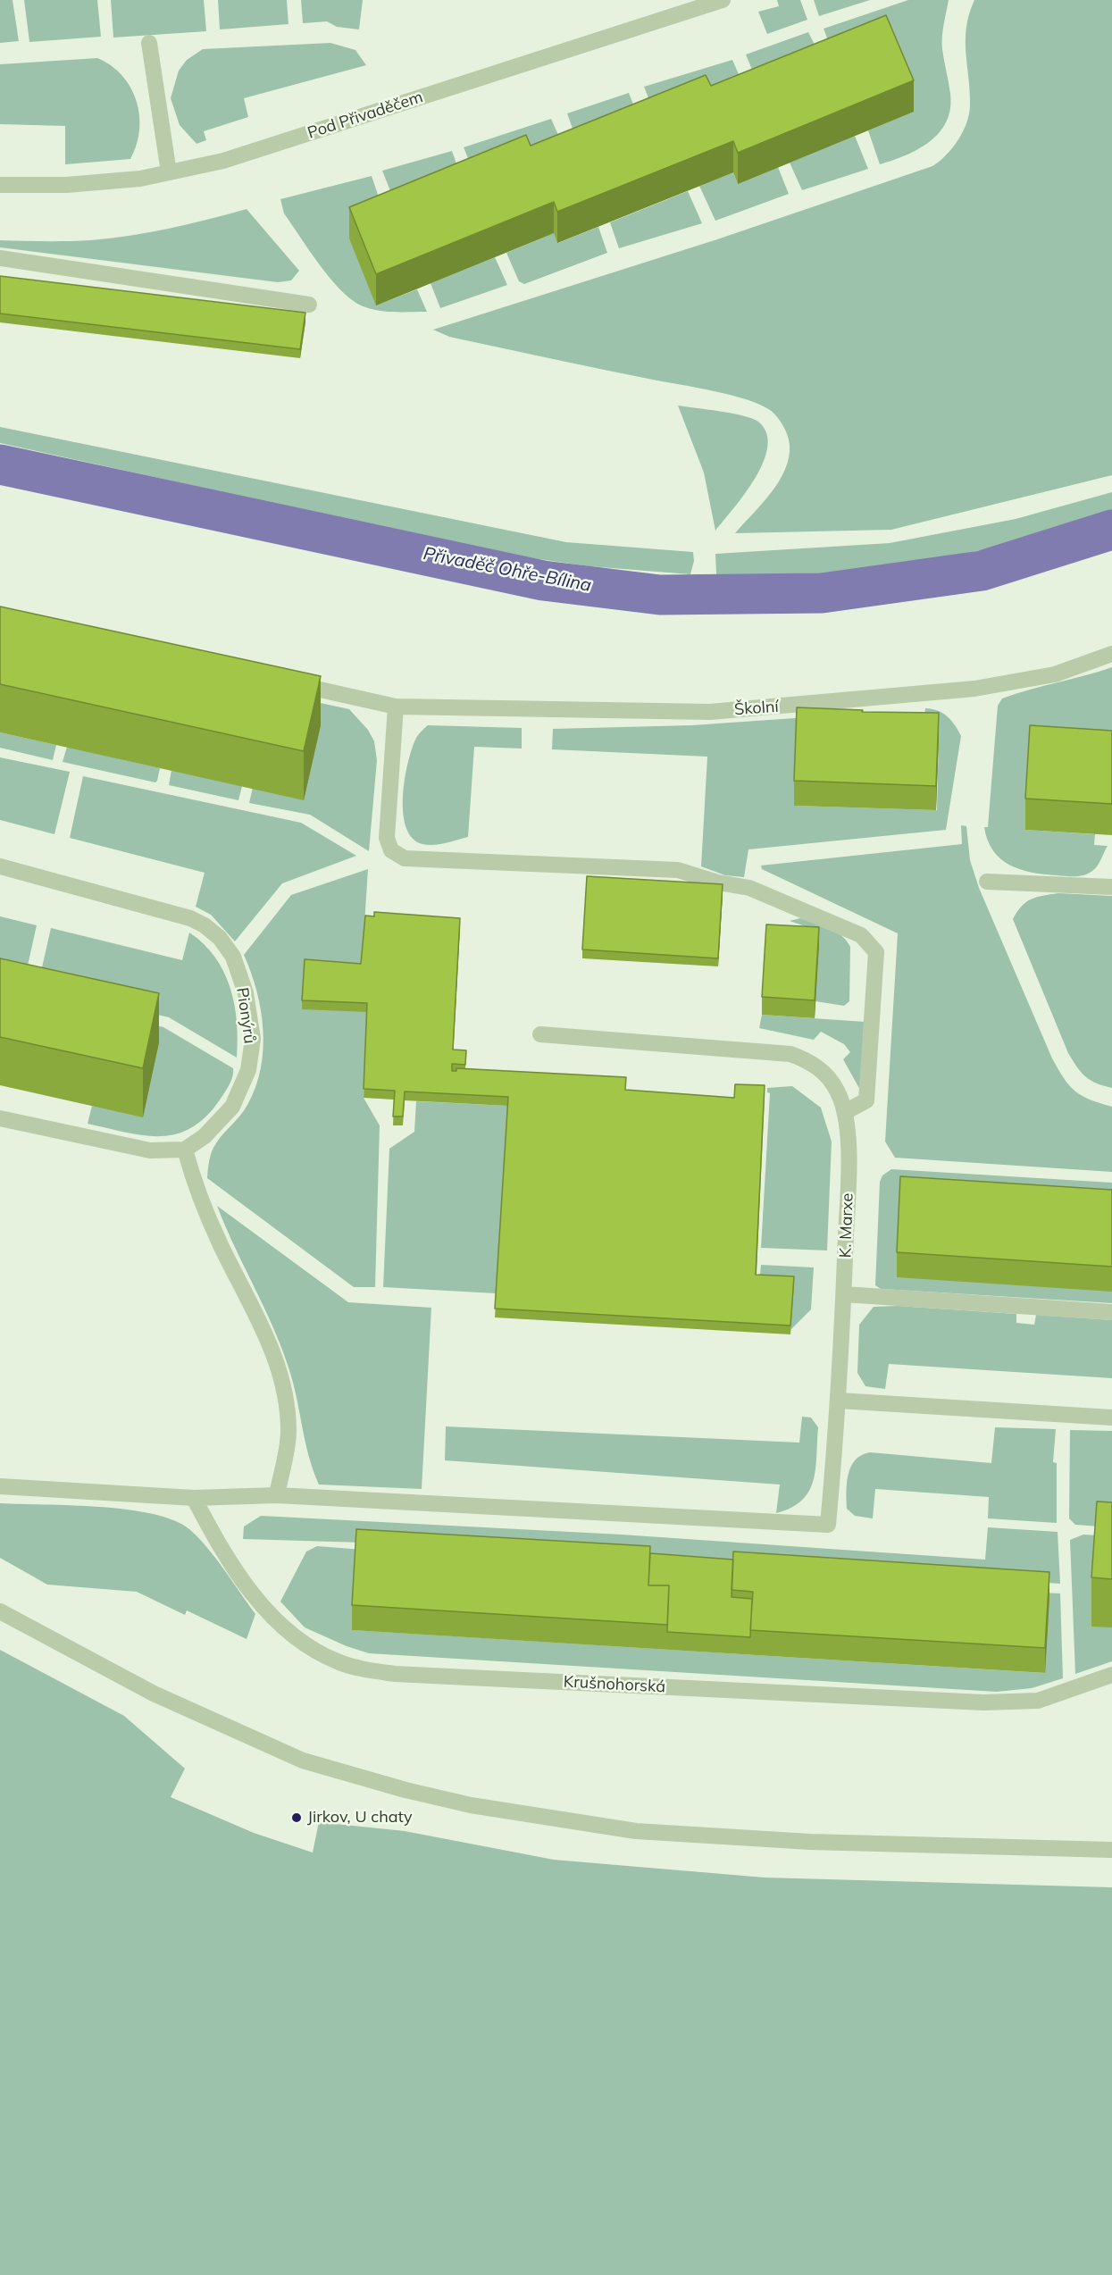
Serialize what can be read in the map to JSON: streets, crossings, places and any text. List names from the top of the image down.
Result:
{
  "streets": {
    "street": [
      "Pod Přivaděčem",
      "Školní",
      "Pionýrů",
      "K. Marxe",
      "Krušnohorská"
    ]
  },
  "water": ["Přivaděč Ohře-Bílina"],
  "places": ["Jirkov, U chaty"]
}
